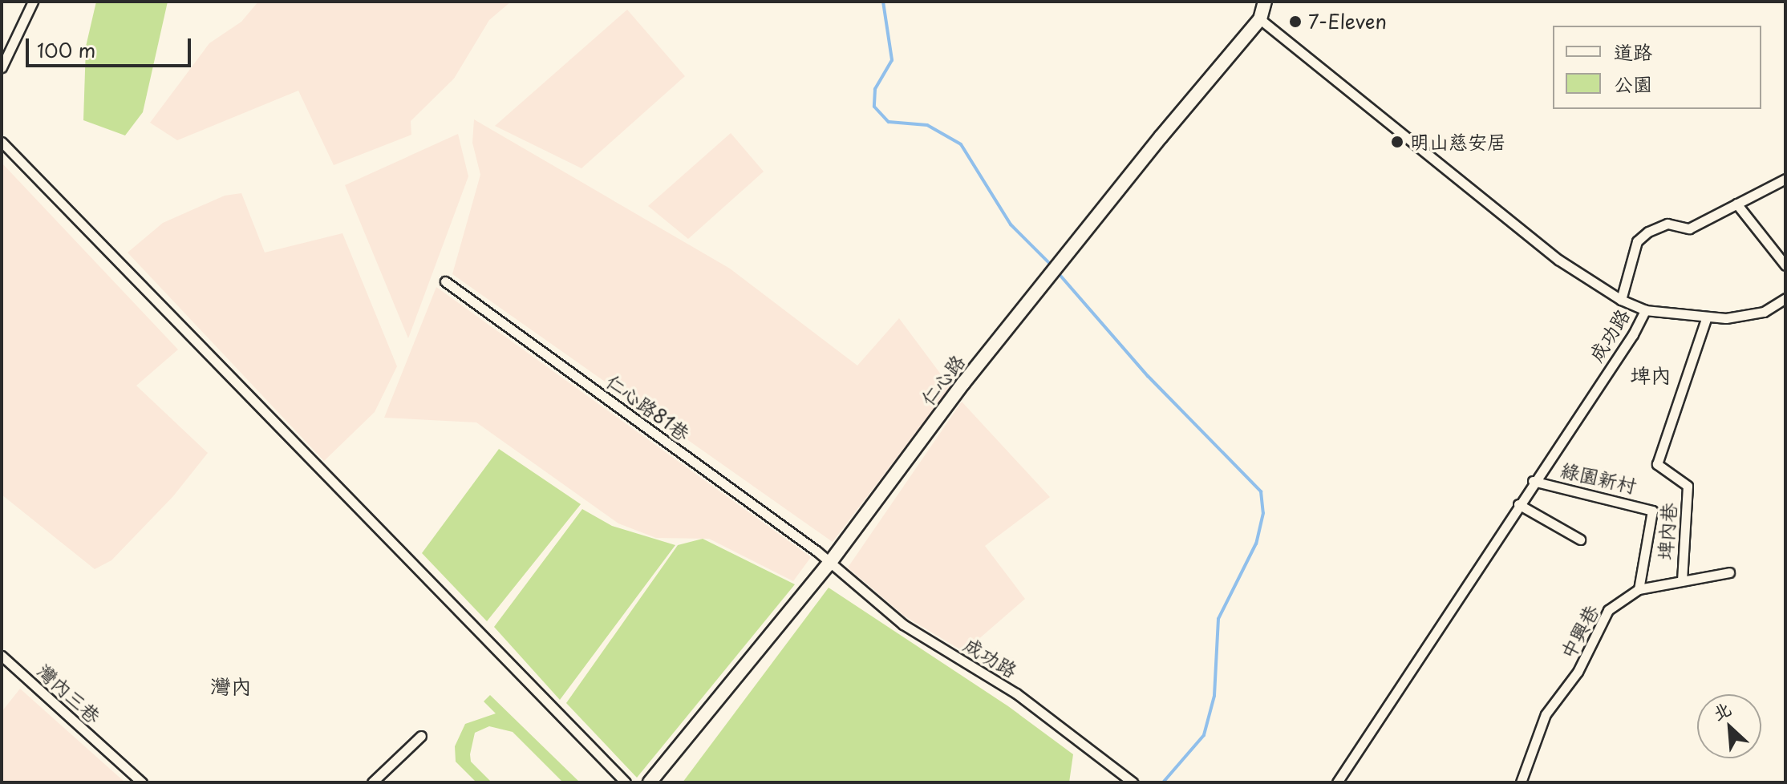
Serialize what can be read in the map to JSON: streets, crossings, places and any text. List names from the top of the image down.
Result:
{
  "streets": {
    "street": [
      "成功路",
      "仁心路",
      "仁心路81巷",
      "綠園新村",
      "埤內巷",
      "中興巷",
      "灣內三巷"
    ]
  },
  "crossings": [
    ["成功路", "仁心路"],
    ["成功路", "仁心路81巷"],
    ["成功路", "綠園新村"],
    ["仁心路", "仁心路81巷"],
    ["綠園新村", "中興巷"],
    ["埤內巷", "中興巷"]
  ],
  "districts": ["埤内", "灣内"],
  "places": ["7-Eleven", "明山慈安居"],
  "legend": ["道路", "公園"],
  "scale_bar": "100 m",
  "north": "top left"
}
